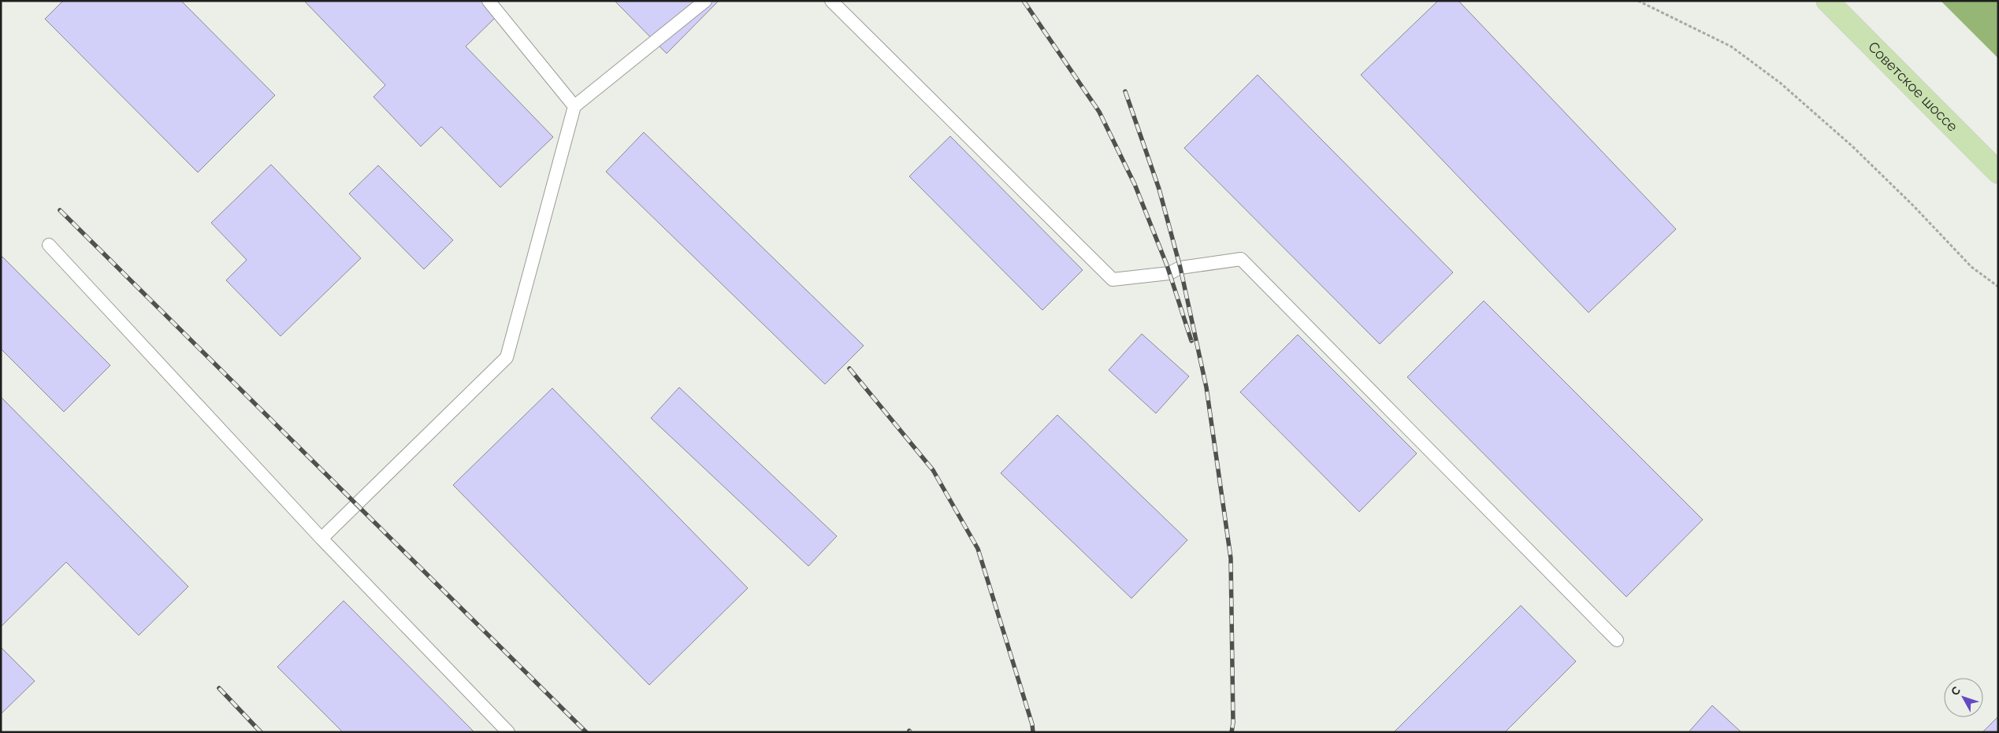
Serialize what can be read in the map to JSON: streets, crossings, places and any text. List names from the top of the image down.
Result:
{
  "streets": {
    "main road": ["Советское шоссе"]
  },
  "north": "top left"
}
